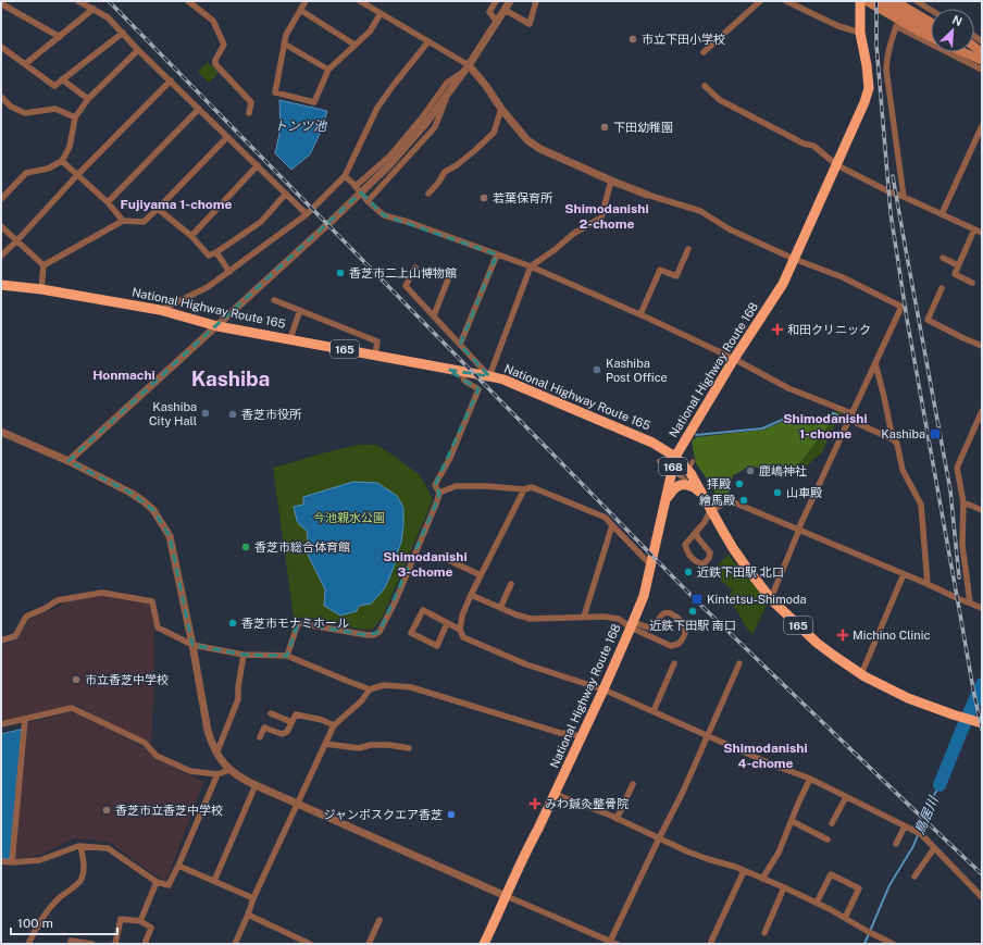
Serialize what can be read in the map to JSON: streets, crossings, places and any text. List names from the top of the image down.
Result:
{
  "streets": {
    "highway": [
      "National Highway Route 165",
      "165",
      "National Highway Route 168",
      "168"
    ]
  },
  "crossings": [
    ["National Highway Route 165", "National Highway Route 168"]
  ],
  "districts": [
    "Fujiyama 1-chome",
    "Shimodanishi 2-chome",
    "Honmachi",
    "Kashiba",
    "Shimodanishi 1-chome",
    "Shimodanishi 3-chome",
    "Shimodanishi 4-chome"
  ],
  "water": ["トンツ池", "鳥居川"],
  "parks": ["今池親水公園"],
  "places": {
    "other": [
      "市立下田小学校",
      "下田幼稚園",
      "若葉保育所",
      "香芝市二上山博物館",
      "Kashiba Post Office",
      "Kashiba City Hall",
      "香芝市役所",
      "鹿嶋神社",
      "拝殿",
      "山車殿",
      "繪馬殿",
      "香芝市総合体育館",
      "近鉄下田駅 北口",
      "近鉄下田駅 南口",
      "香芝市モナミホール",
      "市立香芝中学校",
      "香芝市立香芝中学校",
      "ジャンボスクエア香芝"
    ],
    "health": ["和田クリニック", "Michino Clinic", "みわ鍼灸整骨院"],
    "transit": ["Kashiba", "Kintetsu-Shimoda"]
  },
  "scale_bar": "100 m",
  "north": "top right"
}
